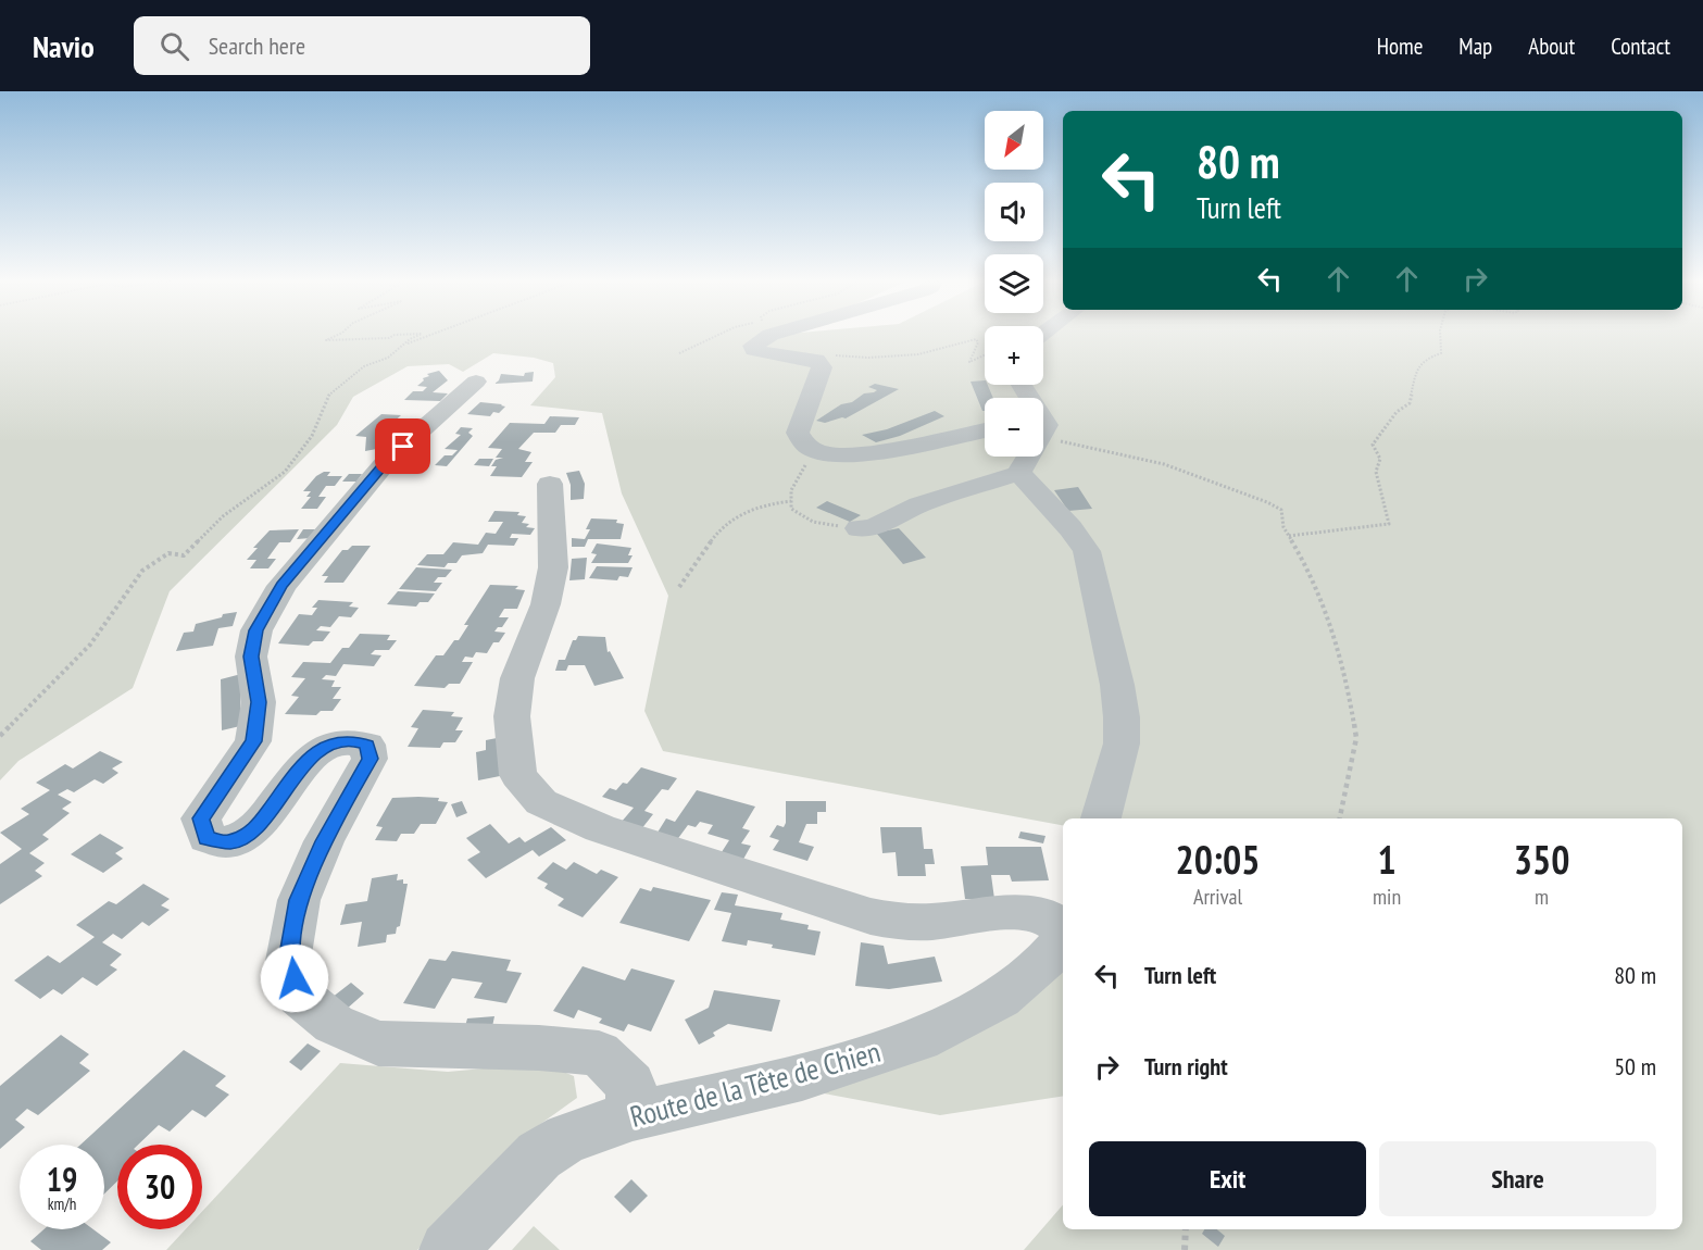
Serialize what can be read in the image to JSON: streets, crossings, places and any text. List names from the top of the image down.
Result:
{
  "streets": {
    "street": ["Route de la Tête de Chien"]
  },
  "north": "bottom left",
  "page": {
    "header": "Navio",
    "search": "Search here",
    "nav": [
      "Home",
      "Map",
      "About",
      "Contact"
    ],
    "map_buttons": ["+", "−"],
    "turn": ["80 m", "Turn left"],
    "eta": [
      "20:05",
      "Arrival",
      "1",
      "min",
      "350",
      "m"
    ],
    "list": [
      {
        "name": "Turn left",
        "value": "80 m"
      },
      {
        "name": "Turn right",
        "value": "50 m"
      }
    ],
    "buttons": ["Exit", "Share"],
    "speed": "19 km/h",
    "limit": "30"
  }
}
